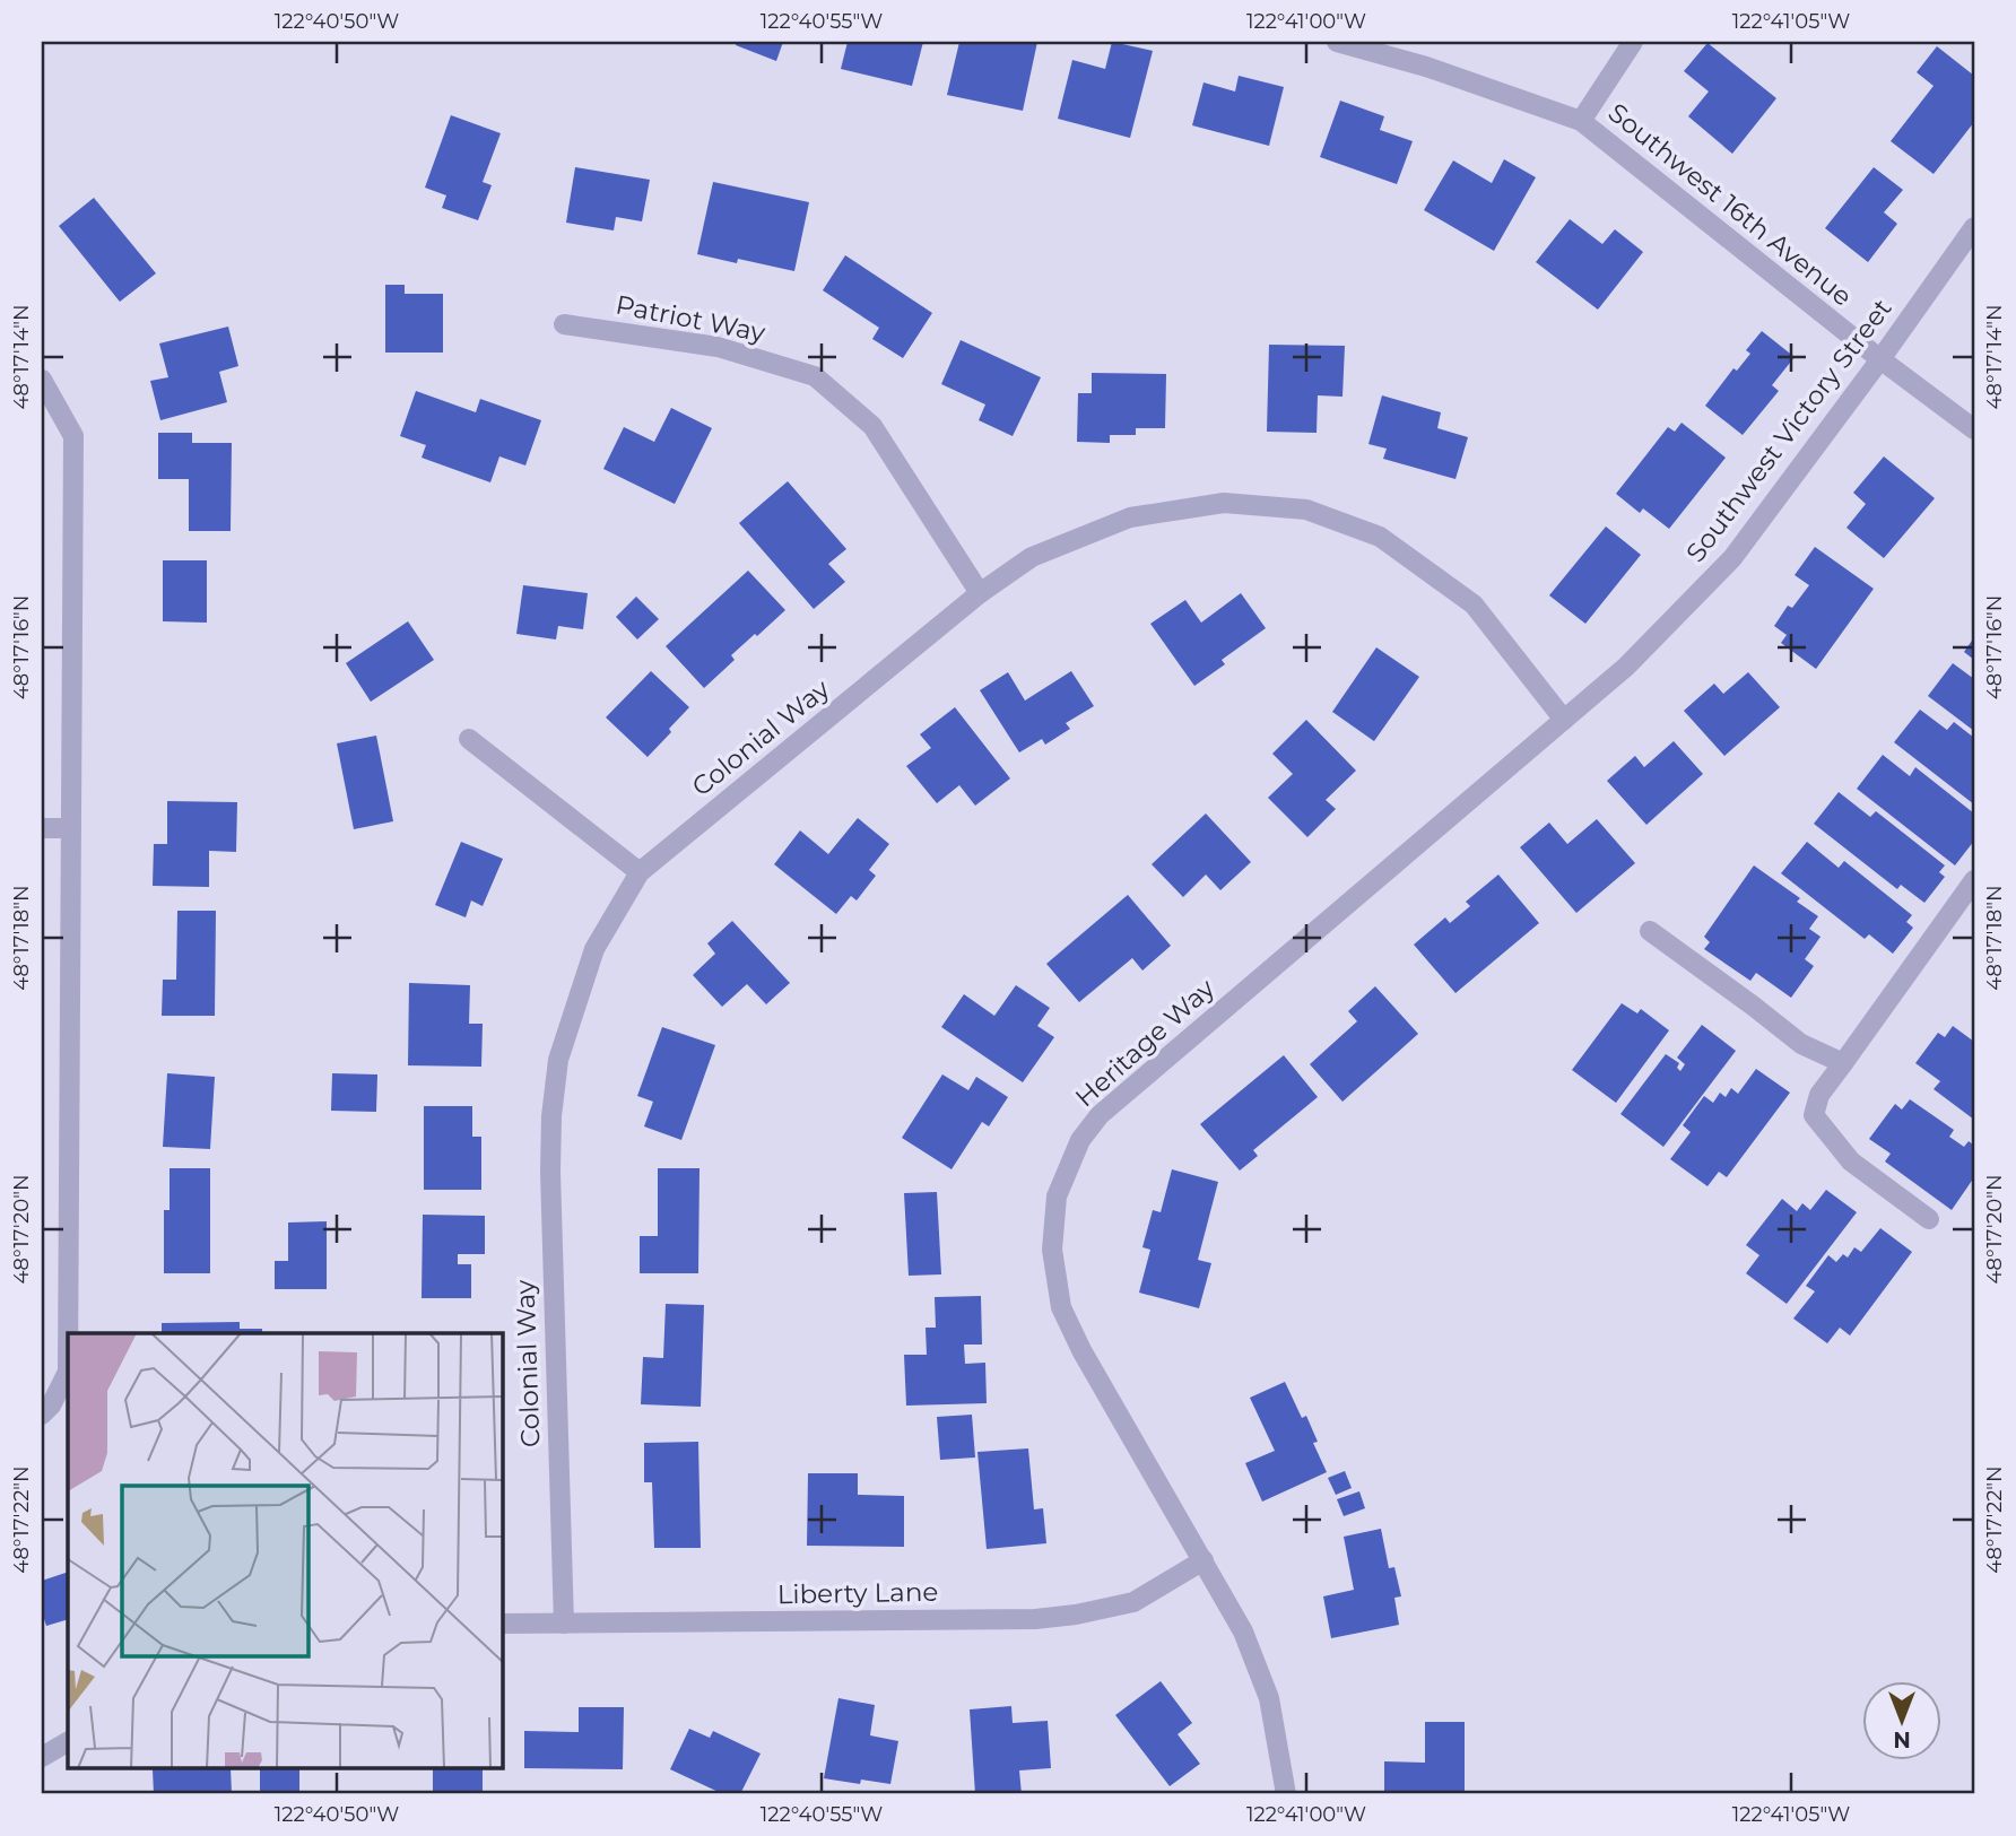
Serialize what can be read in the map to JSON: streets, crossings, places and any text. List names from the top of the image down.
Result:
{
  "streets": {
    "street": [
      "Southwest 16th Avenue",
      "Patriot Way",
      "Southwest Victory Street",
      "Colonial Way",
      "Heritage Way",
      "Liberty Lane"
    ]
  },
  "crossings": [
    ["Southwest 16th Avenue", "Southwest Victory Street"],
    ["Patriot Way", "Colonial Way"],
    ["Southwest Victory Street", "Colonial Way"],
    ["Southwest Victory Street", "Heritage Way"],
    ["Colonial Way", "Heritage Way"],
    ["Colonial Way", "Liberty Lane"],
    ["Heritage Way", "Liberty Lane"]
  ],
  "north": "bottom",
  "coordinates": [
    "122°40'50\"W",
    "122°40'55\"W",
    "122°41'00\"W",
    "122°41'05\"W",
    "48°17'14\"N",
    "48°17'16\"N",
    "48°17'18\"N",
    "48°17'20\"N",
    "48°17'22\"N"
  ]
}
